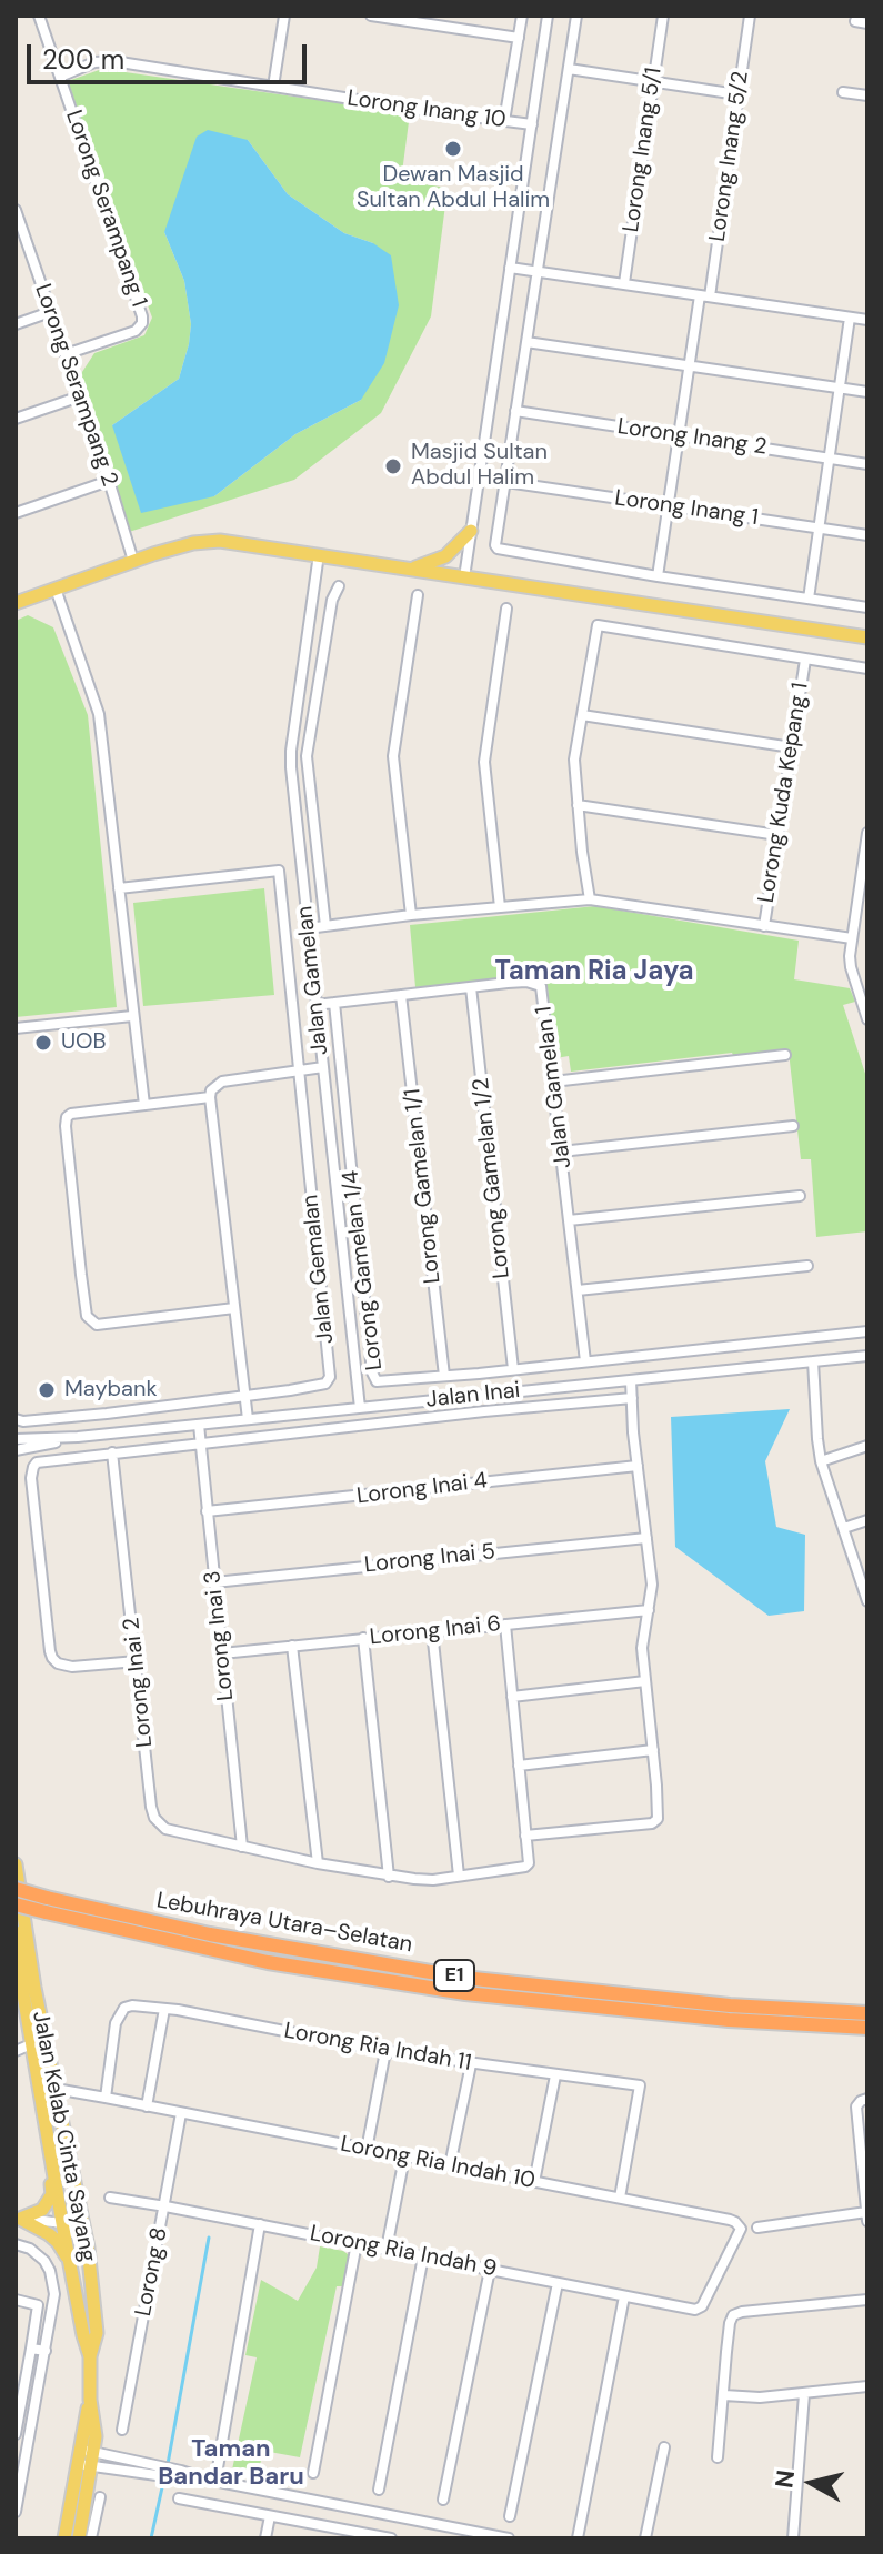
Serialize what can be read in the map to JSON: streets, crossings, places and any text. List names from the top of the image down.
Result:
{
  "streets": {
    "highway": ["Lebuhraya Utara–Selatan", "E1"],
    "main road": ["Jalan Kelab Cinta Sayang"],
    "street": [
      "Lorong Inang 10",
      "Lorong Inang 5/1",
      "Lorong Inang 5/2",
      "Lorong Serampang 1",
      "Lorong Serampang 2",
      "Lorong Inang 2",
      "Lorong Inang 1",
      "Lorong Kuda Kepang 1",
      "Jalan Gamelan",
      "Jalan Gamelan 1",
      "Lorong Gamelan 1/2",
      "Lorong Gamelan 1/1",
      "Jalan Gemalan",
      "Lorong Gamelan 1/4",
      "Jalan Inai",
      "Lorong Inai 4",
      "Lorong Inai 5",
      "Lorong Inai 6",
      "Lorong Inai 3",
      "Lorong Inai 2",
      "Lorong Ria Indah 11",
      "Lorong Ria Indah 10",
      "Lorong Ria Indah 9",
      "Lorong 8"
    ]
  },
  "crossings": [
    ["Lorong Inang 10", "Lorong Serampang 1"],
    ["Lorong Inang 5/2", "Lorong Inang 2"],
    ["Lorong Inang 5/2", "Lorong Inang 1"],
    ["Lorong Serampang 1", "Lorong Serampang 2"],
    ["Jalan Gamelan", "Jalan Gamelan 1"],
    ["Jalan Gamelan", "Jalan Inai"],
    ["Jalan Gamelan 1", "Lorong Gamelan 1/2"],
    ["Jalan Gamelan 1", "Lorong Gamelan 1/1"],
    ["Jalan Gamelan 1", "Lorong Gamelan 1/4"],
    ["Lorong Gamelan 1/2", "Lorong Gamelan 1/4"],
    ["Lorong Gamelan 1/1", "Lorong Gamelan 1/4"],
    ["Jalan Inai", "Lorong Inai 3"],
    ["Lorong Inai 4", "Lorong Inai 3"],
    ["Lorong Inai 5", "Lorong Inai 3"],
    ["Lorong Inai 6", "Lorong Inai 3"],
    ["Lorong Inai 3", "Lorong Inai 2"],
    ["Lorong Ria Indah 11", "Lorong Ria Indah 10"],
    ["Jalan Kelab Cinta Sayang", "Lorong Ria Indah 10"],
    ["Lorong Ria Indah 10", "Lorong Ria Indah 9"],
    ["Lorong Ria Indah 10", "Lorong 8"],
    ["Lorong Ria Indah 9", "Lorong 8"]
  ],
  "districts": ["Taman Ria Jaya", "Taman Bandar Baru"],
  "places": [
    "Dewan Masjid Sultan Abdul Halim",
    "Masjid Sultan Abdul Halim",
    "UOB",
    "Maybank"
  ],
  "scale_bar": "200 m",
  "north": "left"
}
